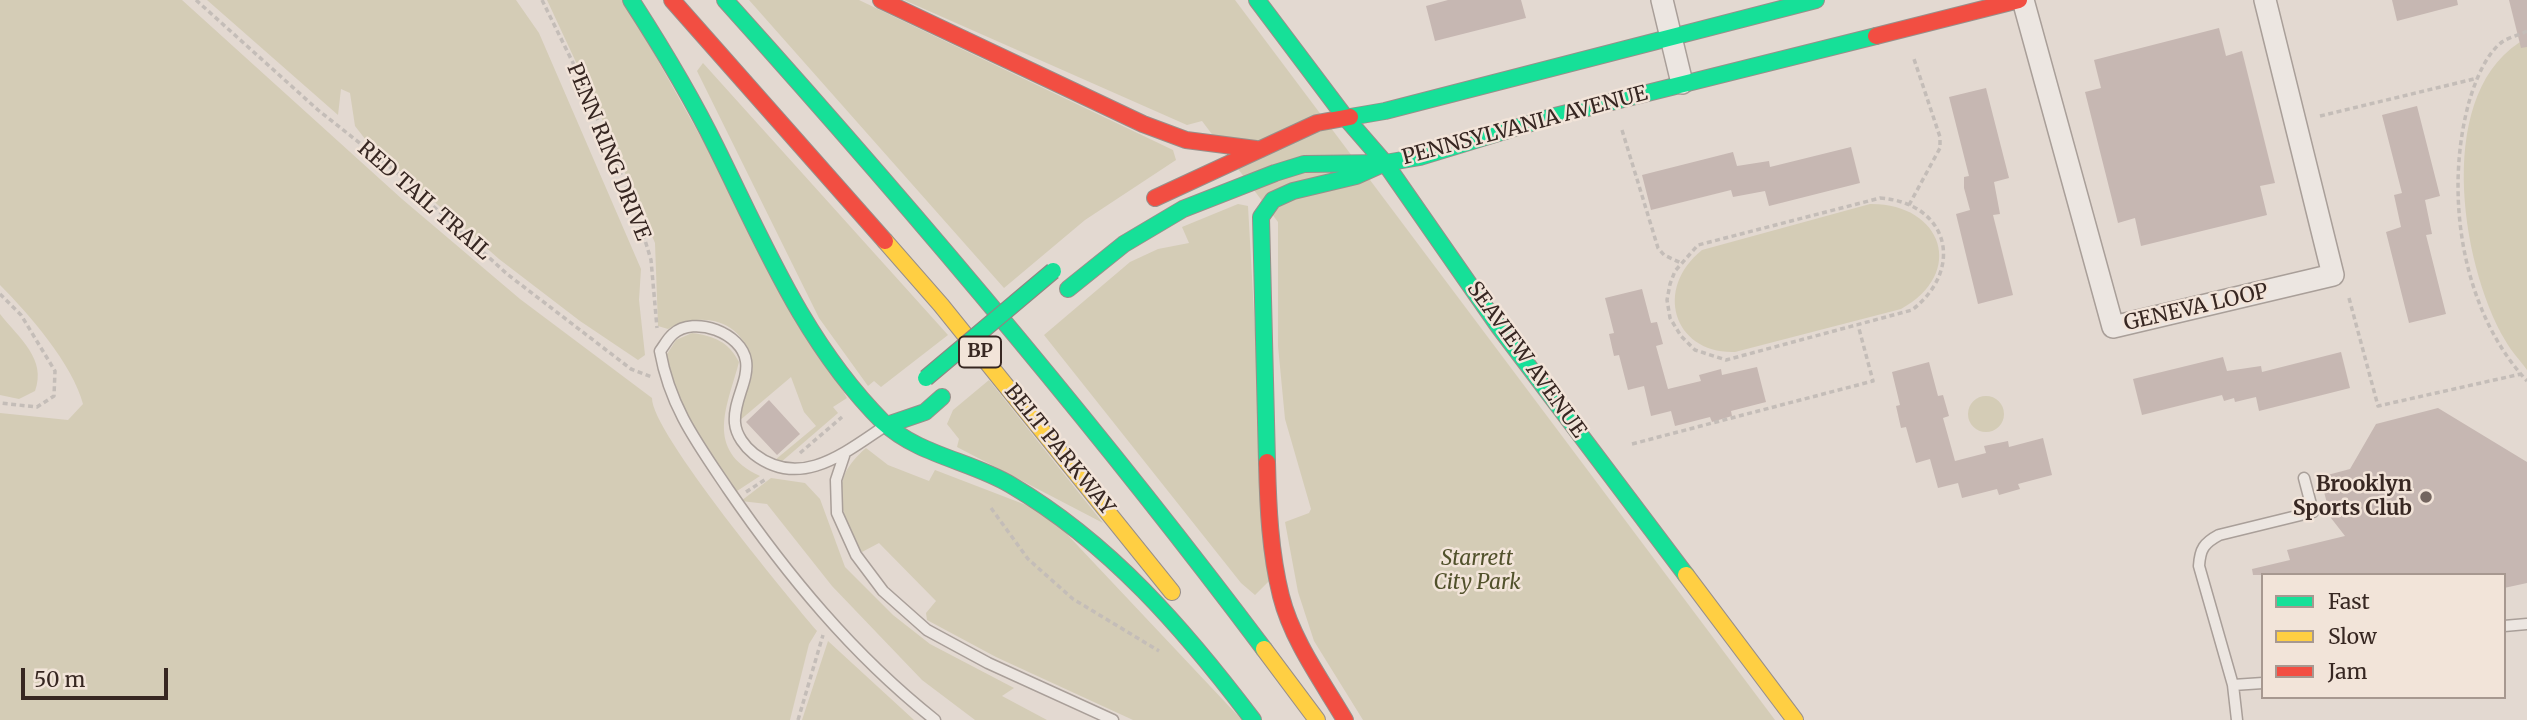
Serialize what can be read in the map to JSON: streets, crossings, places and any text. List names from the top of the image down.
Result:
{
  "streets": {
    "main road": [
      "PENNSYLVANIA AVENUE",
      "BP",
      "SEAVIEW AVENUE",
      "BELT PARKWAY"
    ],
    "street": ["GENEVA LOOP"],
    "path": ["PENN RING DRIVE", "RED TAIL TRAIL"]
  },
  "crossings": [
    ["PENNSYLVANIA AVENUE", "GENEVA LOOP"],
    ["PENNSYLVANIA AVENUE", "SEAVIEW AVENUE"]
  ],
  "parks": ["Starrett City Park"],
  "places": ["Brooklyn Sports Club"],
  "legend": ["Fast", "Slow", "Jam"],
  "scale_bar": "50 m"
}
